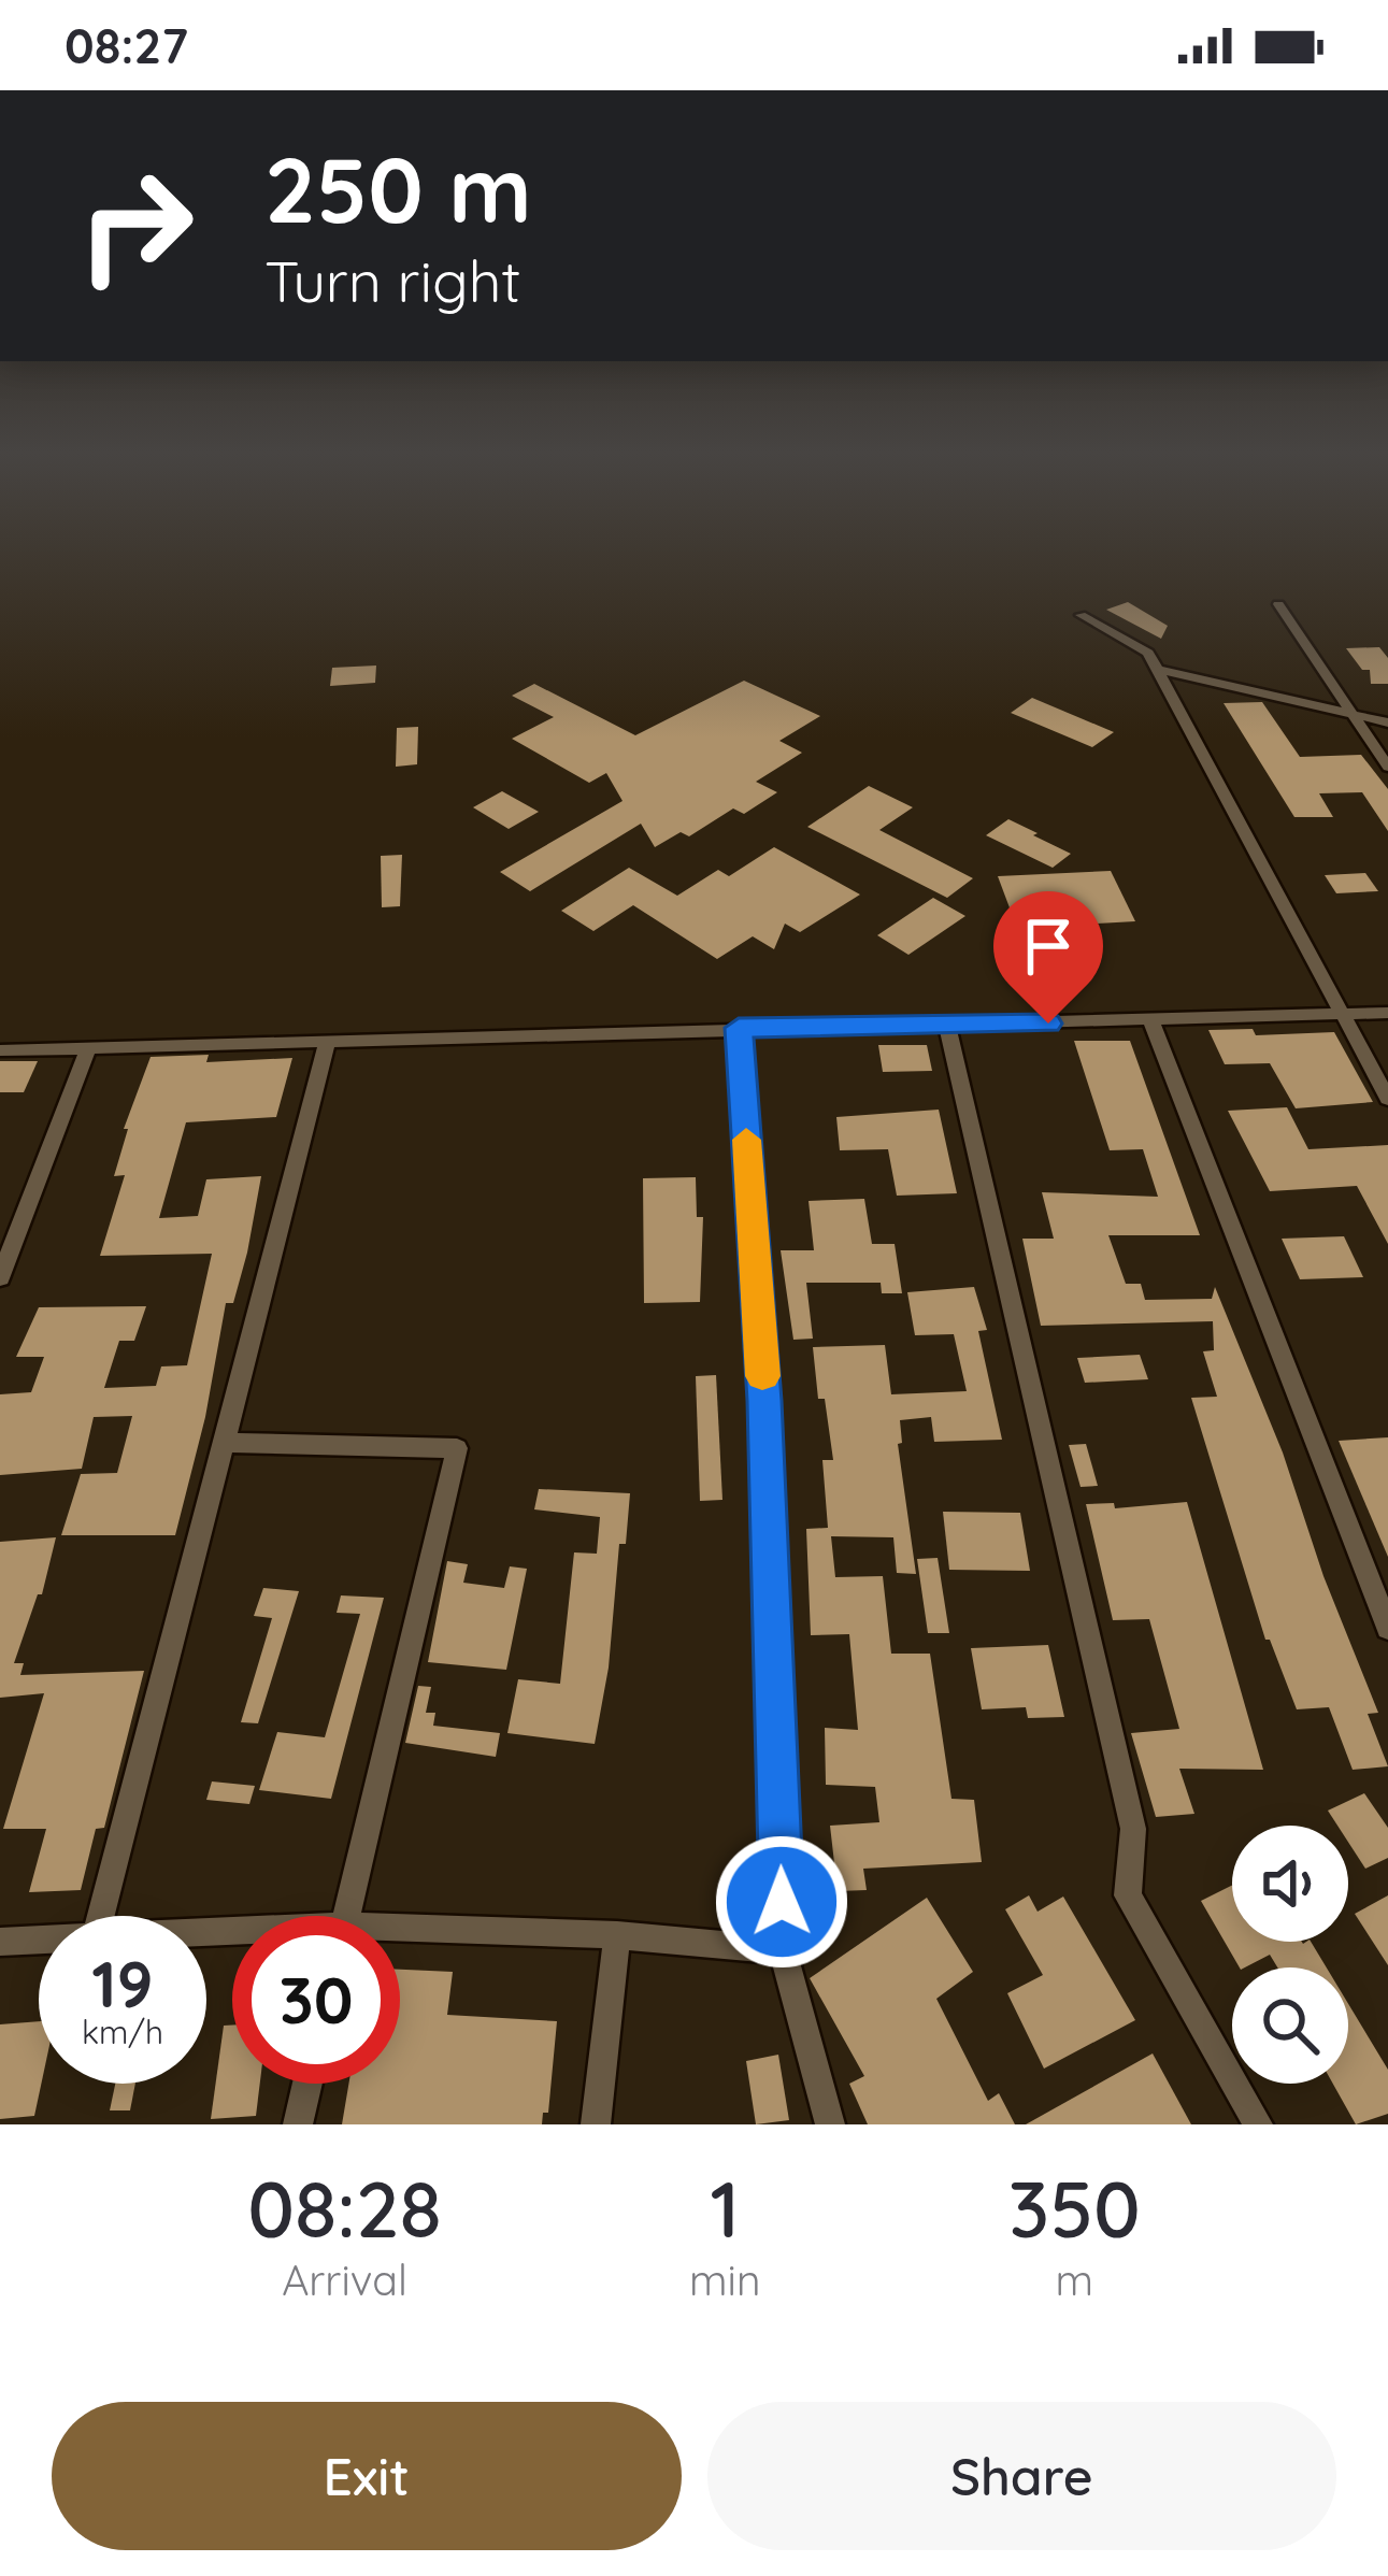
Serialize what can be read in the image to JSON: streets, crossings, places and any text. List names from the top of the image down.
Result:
{
  "page": {
    "status": "08:27",
    "turn": ["250 m", "Turn right"],
    "speed": "19 km/h",
    "limit": "30",
    "eta": [
      "08:28",
      "Arrival",
      "1",
      "min",
      "350",
      "m"
    ],
    "buttons": ["Exit", "Share"]
  }
}
